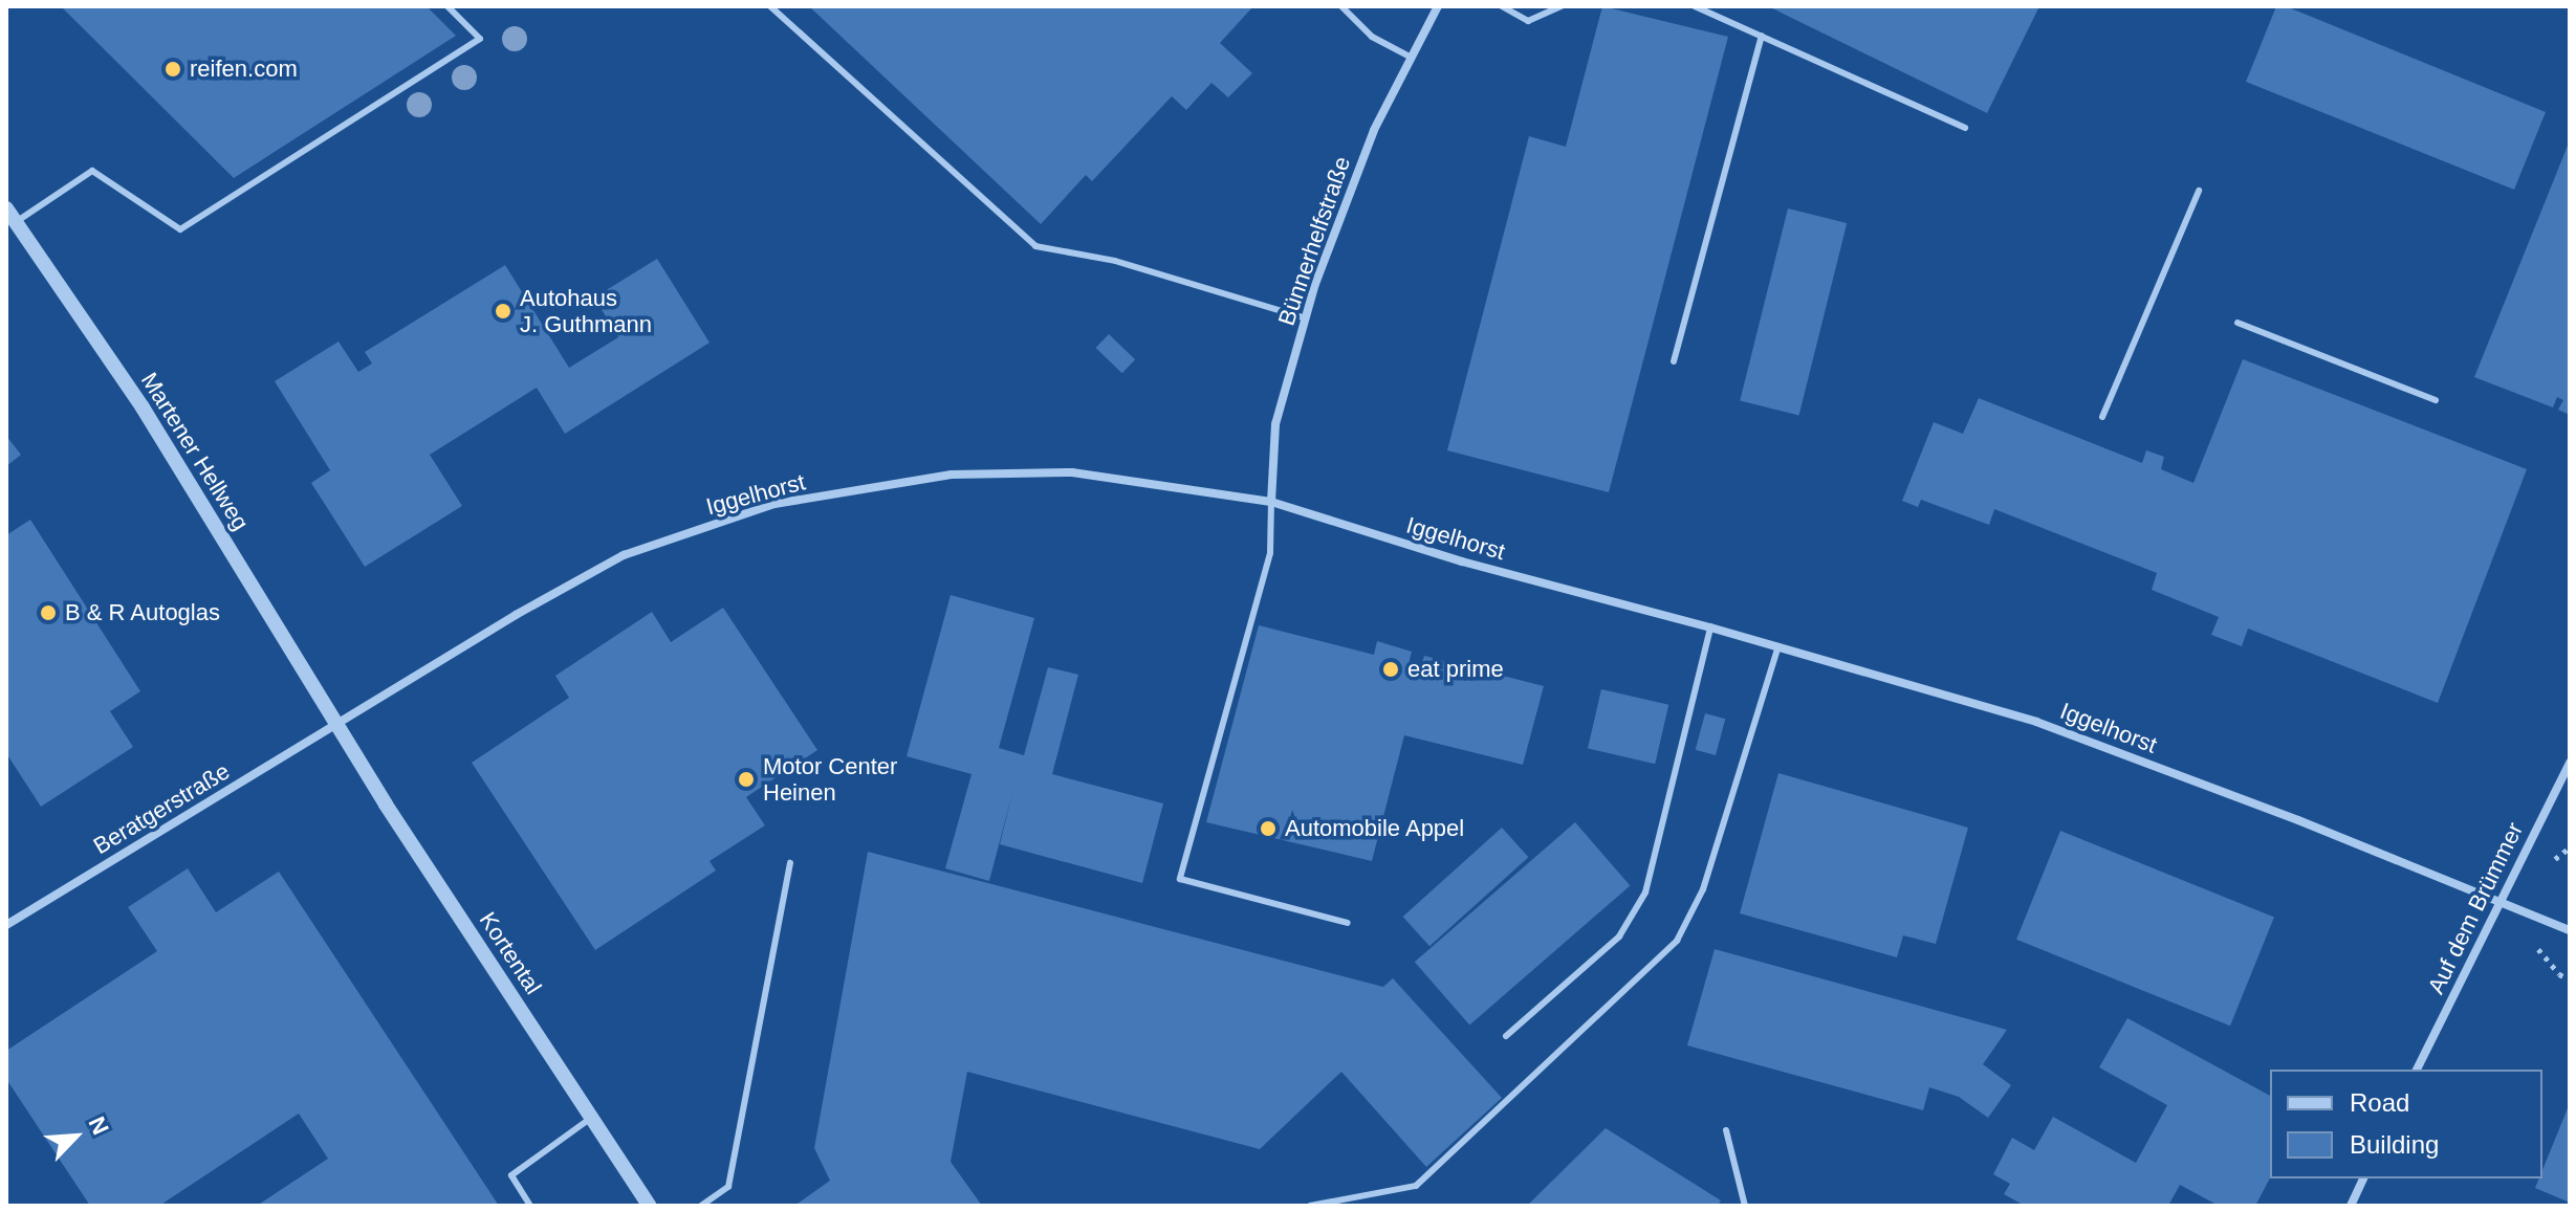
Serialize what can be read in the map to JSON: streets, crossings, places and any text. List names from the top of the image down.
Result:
{
  "streets": {
    "street": [
      "Bünnerhelfstraße",
      "Martener Hellweg",
      "Iggelhorst",
      "Beratgerstraße",
      "Auf dem Brümmer",
      "Kortental"
    ]
  },
  "crossings": [
    ["Bünnerhelfstraße", "Iggelhorst"],
    ["Martener Hellweg", "Iggelhorst"],
    ["Martener Hellweg", "Beratgerstraße"],
    ["Martener Hellweg", "Kortental"],
    ["Iggelhorst", "Beratgerstraße"],
    ["Iggelhorst", "Auf dem Brümmer"],
    ["Iggelhorst", "Kortental"],
    ["Beratgerstraße", "Kortental"]
  ],
  "places": [
    "reifen.com",
    "Autohaus J. Guthmann",
    "B & R Autoglas",
    "eat prime",
    "Motor Center Heinen",
    "Automobile Appel"
  ],
  "legend": ["Road", "Building"],
  "north": "top right"
}
